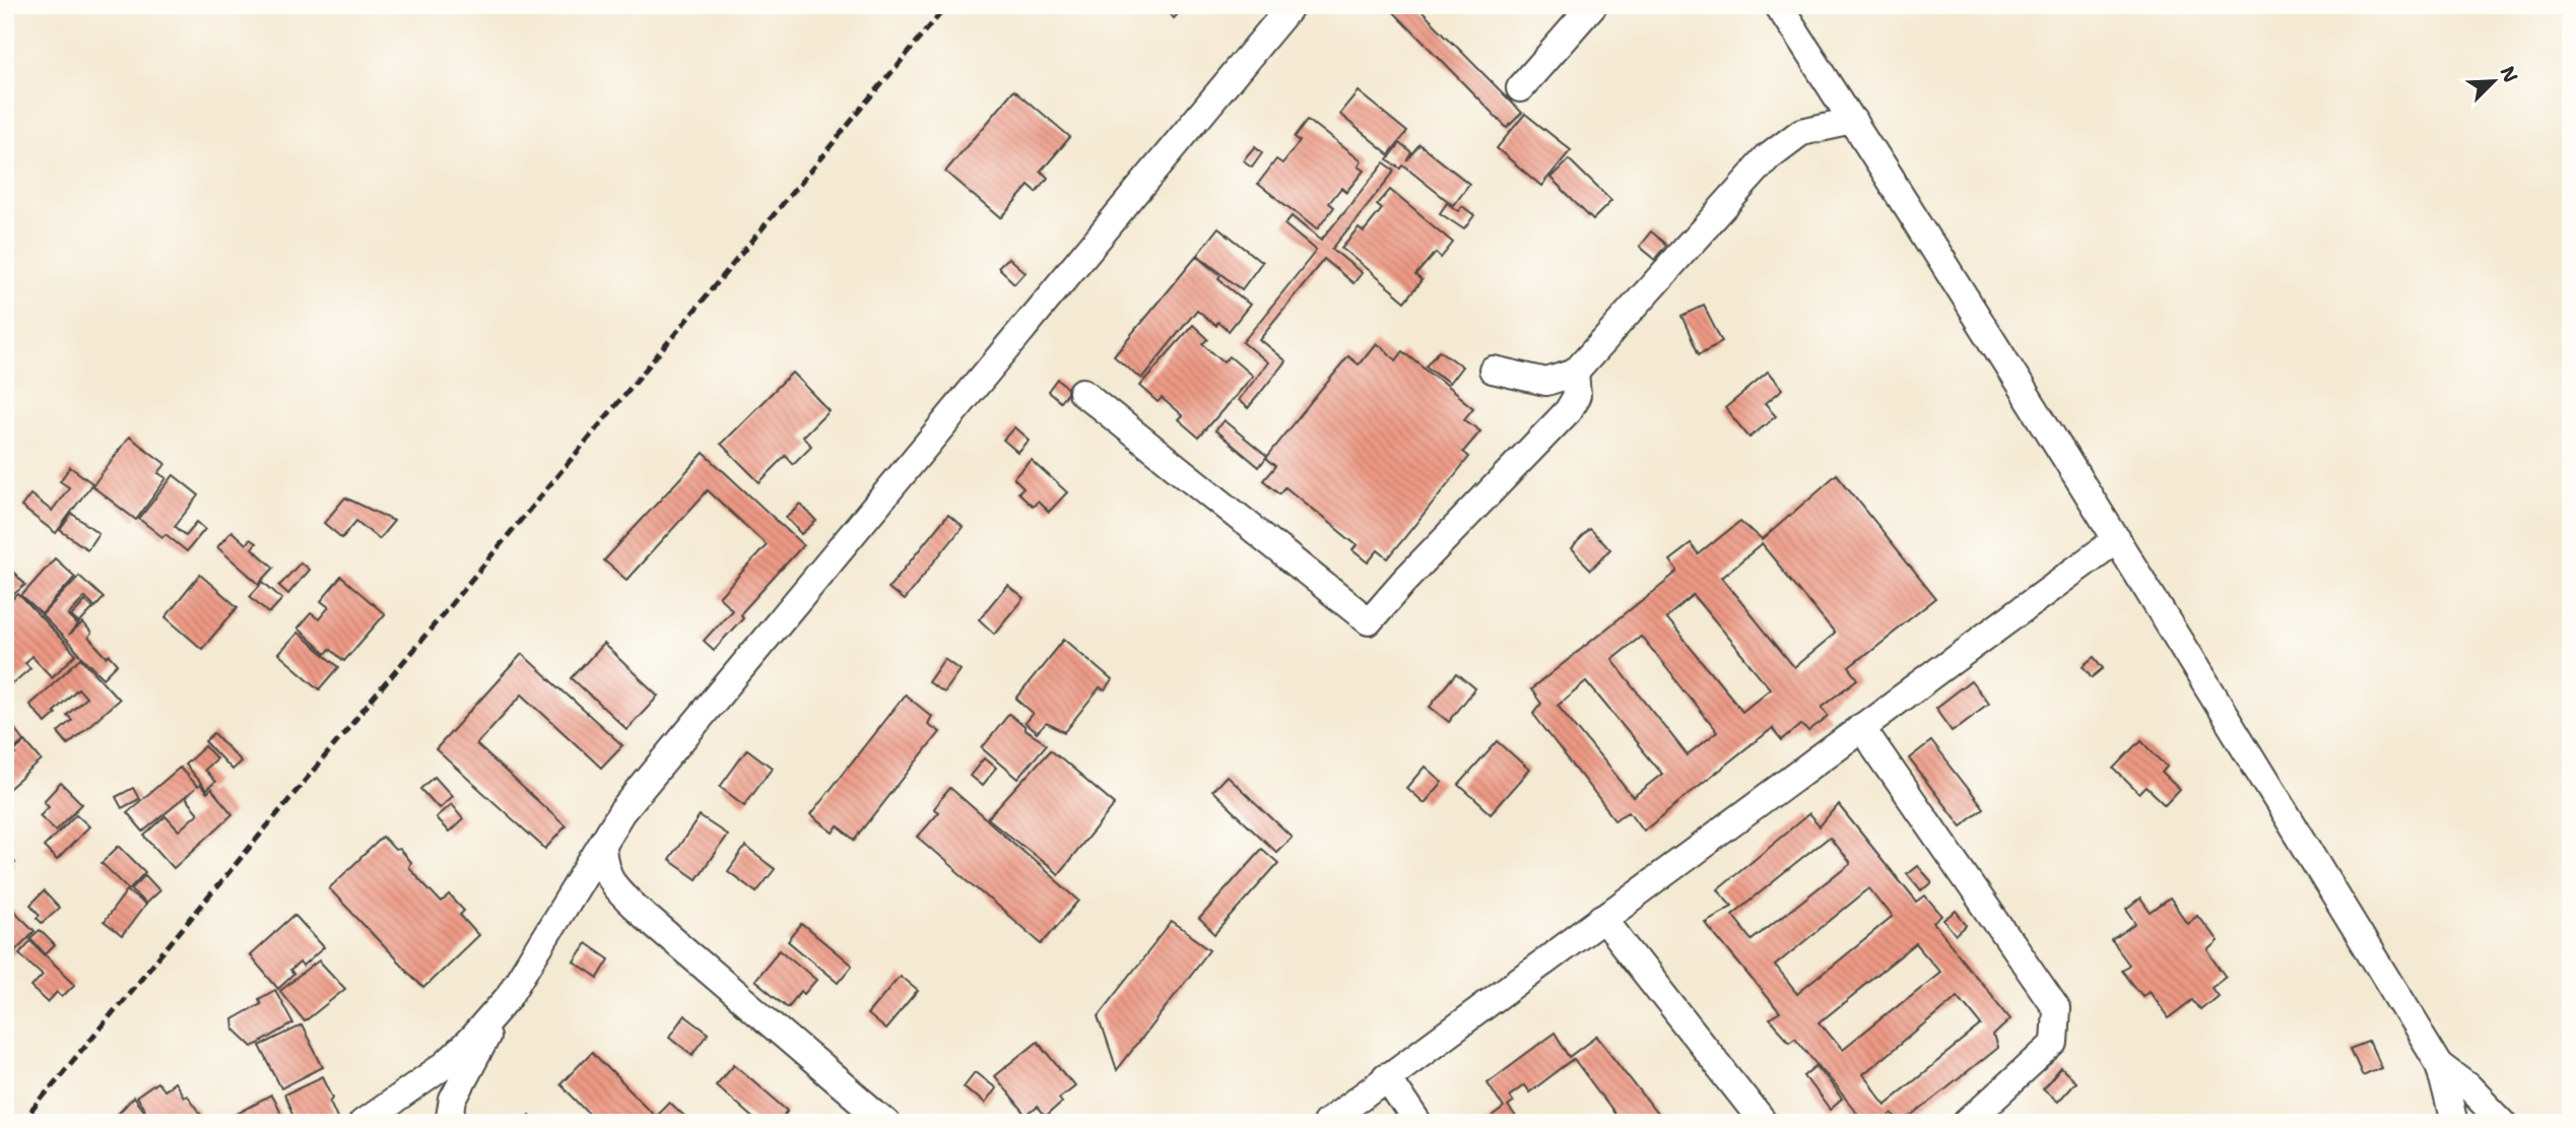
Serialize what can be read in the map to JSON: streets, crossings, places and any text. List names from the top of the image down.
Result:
{
  "north": "top right"
}
